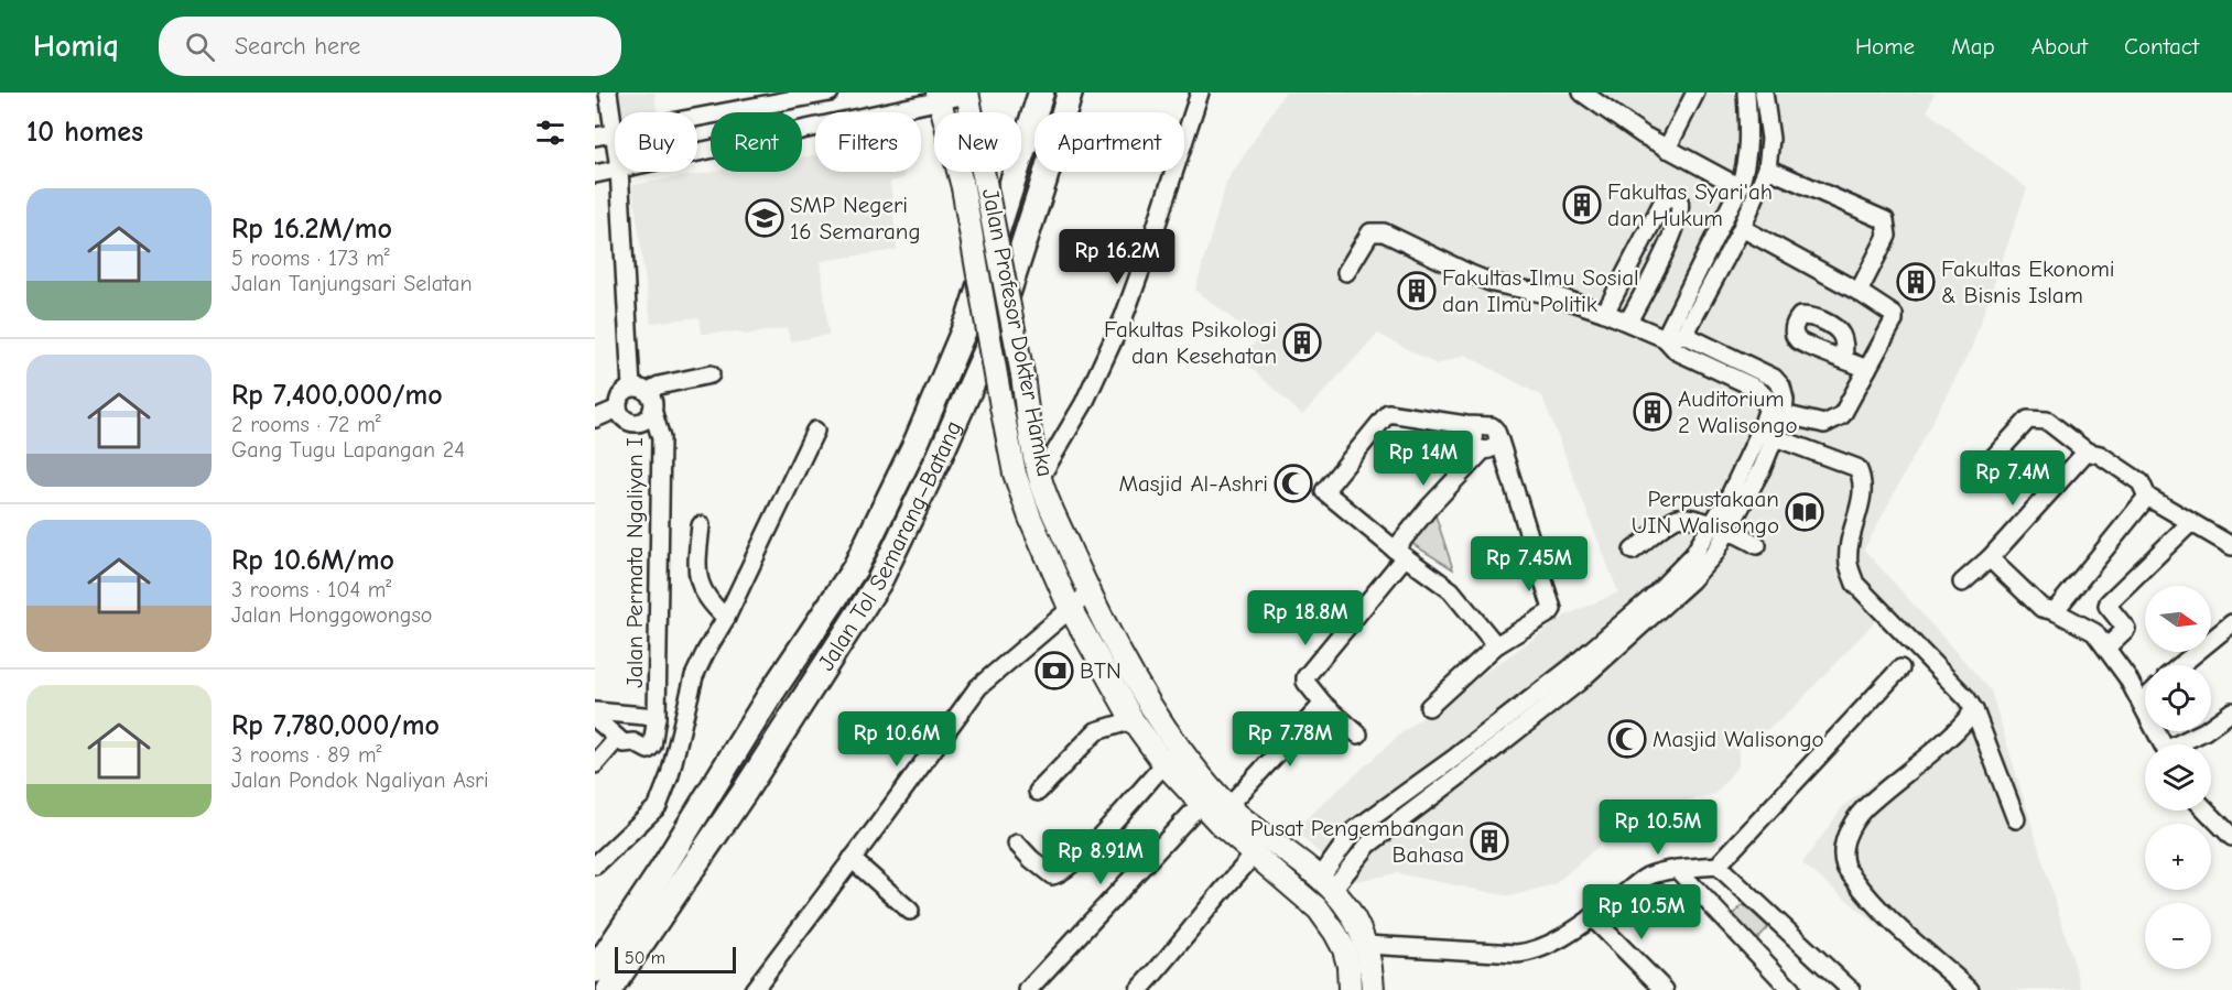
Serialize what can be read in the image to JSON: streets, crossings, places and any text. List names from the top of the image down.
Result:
{
  "streets": {
    "highway": ["Jalan Tol Semarang–Batang"],
    "main road": ["Jalan Profesor Dokter Hamka"],
    "street": ["Jalan Permata Ngaliyan I"]
  },
  "places": {
    "building": [
      "Fakultas Syari'ah dan Hukum",
      "Fakultas Ekonomi & Bisnis Islam",
      "Fakultas Ilmu Sosial dan Ilmu Politik",
      "Fakultas Psikologi dan Kesehatan",
      "Auditorium 2 Walisongo",
      "Pusat Pengembangan Bahasa"
    ],
    "school or university": ["SMP Negeri 16 Semarang"],
    "mosque": ["Masjid Al-Ashri", "Masjid Walisongo"],
    "library": ["Perpustakaan UIN Walisongo"],
    "bank": ["BTN"]
  },
  "scale_bar": "50 m",
  "north": "right",
  "page": {
    "header": "Homiq",
    "search": "Search here",
    "nav": [
      "Home",
      "Map",
      "About",
      "Contact"
    ],
    "heading": "10 homes",
    "chip": [
      "Buy",
      "Rent",
      "Filters",
      "New",
      "Apartment"
    ],
    "list": [
      {
        "name": "Rp 16.2M/mo",
        "note": "5 rooms · 173 m² · Jalan Tanjungsari Selatan"
      },
      {
        "name": "Rp 7,400,000/mo",
        "note": "2 rooms · 72 m² · Gang Tugu Lapangan 24"
      },
      {
        "name": "Rp 10.6M/mo",
        "note": "3 rooms · 104 m² · Jalan Honggowongso"
      },
      {
        "name": "Rp 7,780,000/mo",
        "note": "3 rooms · 89 m² · Jalan Pondok Ngaliyan Asri"
      }
    ],
    "price": [
      "Rp 16.2M",
      "Rp 14M",
      "Rp 7.4M",
      "Rp 7.45M",
      "Rp 18.8M",
      "Rp 10.6M",
      "Rp 7.78M",
      "Rp 10.5M",
      "Rp 8.91M",
      "Rp 10.5M"
    ],
    "map_buttons": ["+", "−"],
    "scale": "50 m"
  }
}
